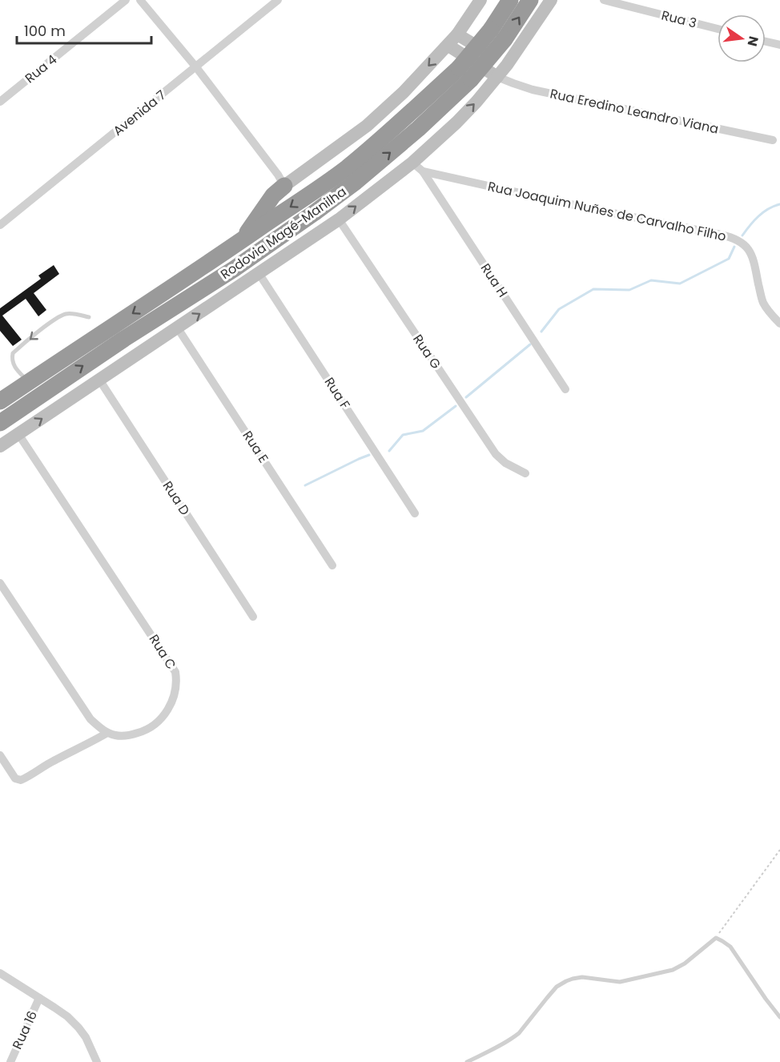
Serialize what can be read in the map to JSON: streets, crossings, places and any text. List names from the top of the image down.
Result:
{
  "streets": {
    "highway": ["Rodovia Magé-Manilha"],
    "street": [
      "Rua 3",
      "Rua 4",
      "Rua Eredino Leandro Viana",
      "Avenida 7",
      "Rua Joaquim Nuñes de Carvalho Filho",
      "Rua H",
      "Rua G",
      "Rua F",
      "Rua E",
      "Rua D",
      "Rua C",
      "Rua 16"
    ]
  },
  "crossings": [
    ["Rua Joaquim Nuñes de Carvalho Filho", "Rua H"]
  ],
  "scale_bar": "100 m",
  "north": "right"
}
